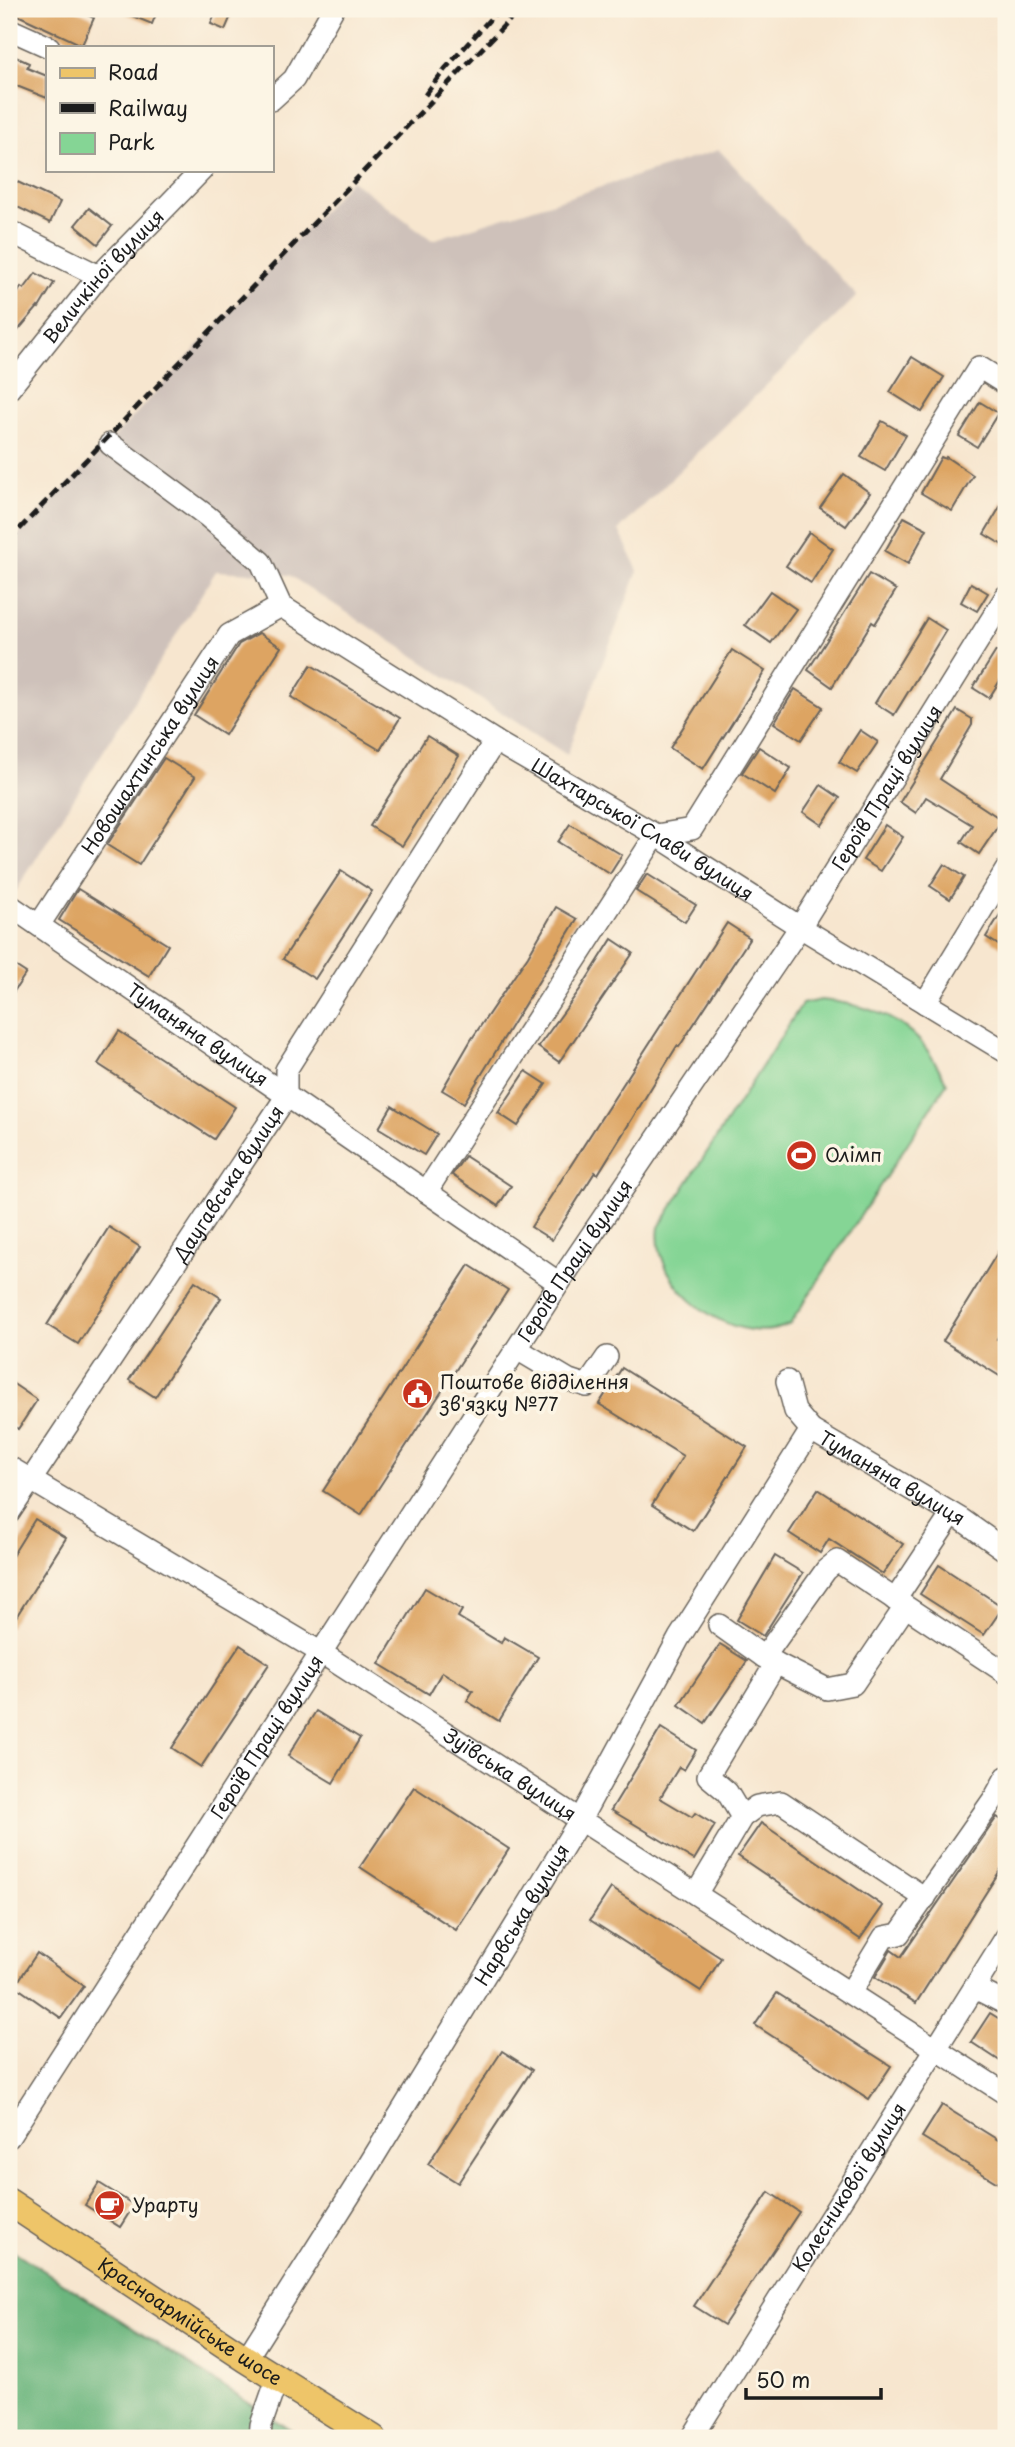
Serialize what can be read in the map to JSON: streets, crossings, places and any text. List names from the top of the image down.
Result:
{
  "streets": {
    "main road": ["Красноармійське шосе"],
    "street": [
      "Величкіної вулиця",
      "Новошахтинська вулиця",
      "Героїв Праці вулиця",
      "Шахтарської Слави вулиця",
      "Туманяна вулиця",
      "Даугавська вулиця",
      "Зуївська вулиця",
      "Нарвська вулиця",
      "Колесникової вулиця"
    ]
  },
  "crossings": [
    ["Новошахтинська вулиця", "Шахтарської Слави вулиця"],
    ["Новошахтинська вулиця", "Туманяна вулиця"],
    ["Героїв Праці вулиця", "Шахтарської Слави вулиця"],
    ["Героїв Праці вулиця", "Туманяна вулиця"],
    ["Героїв Праці вулиця", "Зуївська вулиця"],
    ["Шахтарської Слави вулиця", "Даугавська вулиця"],
    ["Туманяна вулиця", "Даугавська вулиця"],
    ["Туманяна вулиця", "Нарвська вулиця"],
    ["Даугавська вулиця", "Зуївська вулиця"],
    ["Зуївська вулиця", "Нарвська вулиця"],
    ["Зуївська вулиця", "Колесникової вулиця"],
    ["Нарвська вулиця", "Красноармійське шосе"]
  ],
  "places": {
    "sports": ["Олімп"],
    "public building": ["Поштове відділення зв'язку №77"],
    "cafe": ["Урарту"]
  },
  "legend": ["Road", "Railway", "Park"],
  "scale_bar": "50 m"
}
